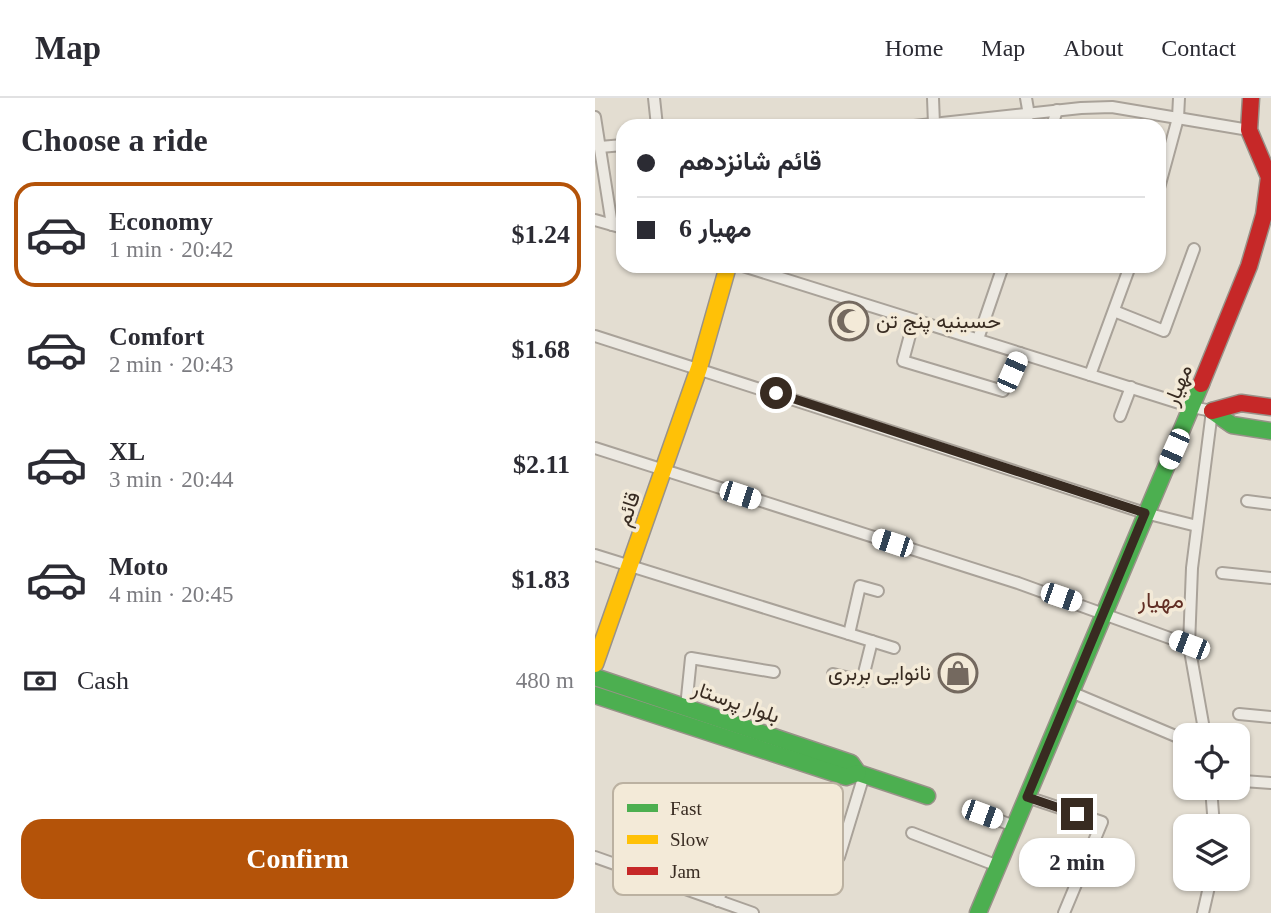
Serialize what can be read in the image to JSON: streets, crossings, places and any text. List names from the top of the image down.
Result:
{
  "streets": {
    "street": ["مهیار", "قائم", "بلوار پرستار"]
  },
  "districts": ["مهیار"],
  "places": {
    "mosque": ["حسینیه پنج تن"],
    "shop": ["نانوایی بربری"]
  },
  "legend": ["Fast", "Slow", "Jam"],
  "page": {
    "header": "Map",
    "nav": [
      "Home",
      "Map",
      "About",
      "Contact"
    ],
    "heading": "Choose a ride",
    "banner": ["قائم شانزدهم", "مهیار 6"],
    "list": [
      {
        "name": "Economy",
        "note": "1 min · 20:42",
        "value": "$1.24"
      },
      {
        "name": "Comfort",
        "note": "2 min · 20:43",
        "value": "$1.68"
      },
      {
        "name": "XL",
        "note": "3 min · 20:44",
        "value": "$2.11"
      },
      {
        "name": "Moto",
        "note": "4 min · 20:45",
        "value": "$1.83"
      }
    ],
    "pay": ["Cash", "480 m"],
    "buttons": "Confirm",
    "bubble": "2 min"
  }
}
